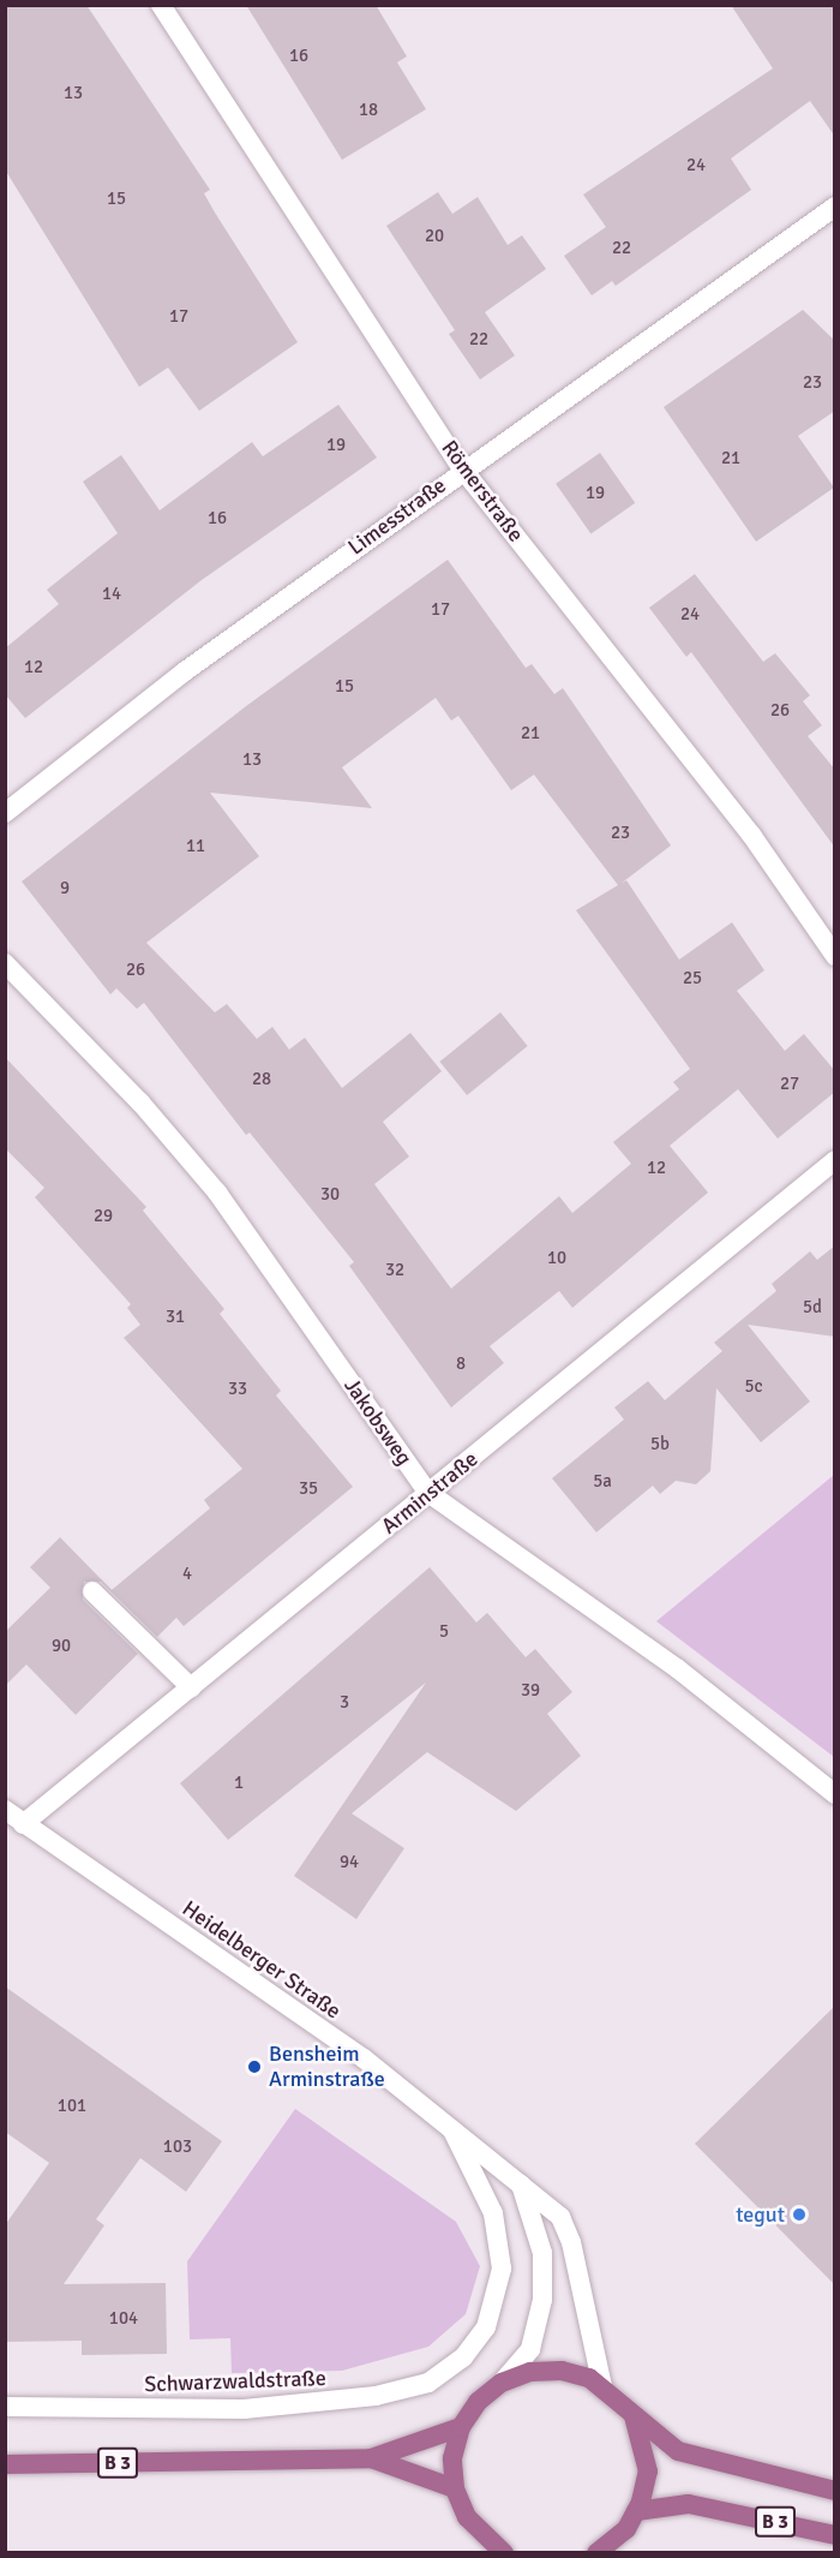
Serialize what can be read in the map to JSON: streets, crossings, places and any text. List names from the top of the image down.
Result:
{
  "streets": {
    "main road": ["B 3"],
    "street": [
      "Römerstraße",
      "Limesstraße",
      "Jakobsweg",
      "Arminstraße",
      "Heidelberger Straße",
      "Schwarzwaldstraße"
    ]
  },
  "crossings": [
    ["Römerstraße", "Limesstraße"],
    ["Jakobsweg", "Arminstraße"],
    ["Arminstraße", "Heidelberger Straße"],
    ["Heidelberger Straße", "Schwarzwaldstraße"],
    ["Heidelberger Straße", "B 3"]
  ],
  "places": ["Bensheim Arminstraße", "tegut"],
  "house_numbers": [
    "16",
    "13",
    "18",
    "24",
    "15",
    "20",
    "22",
    "17",
    "22",
    "23",
    "19",
    "21",
    "19",
    "16",
    "14",
    "17",
    "24",
    "12",
    "15",
    "26",
    "21",
    "13",
    "23",
    "11",
    "9",
    "26",
    "25",
    "28",
    "27",
    "12",
    "30",
    "29",
    "10",
    "32",
    "5d",
    "31",
    "8",
    "5c",
    "33",
    "5b",
    "5a",
    "35",
    "4",
    "5",
    "90",
    "39",
    "3",
    "1",
    "94",
    "101",
    "103",
    "104"
  ]
}
